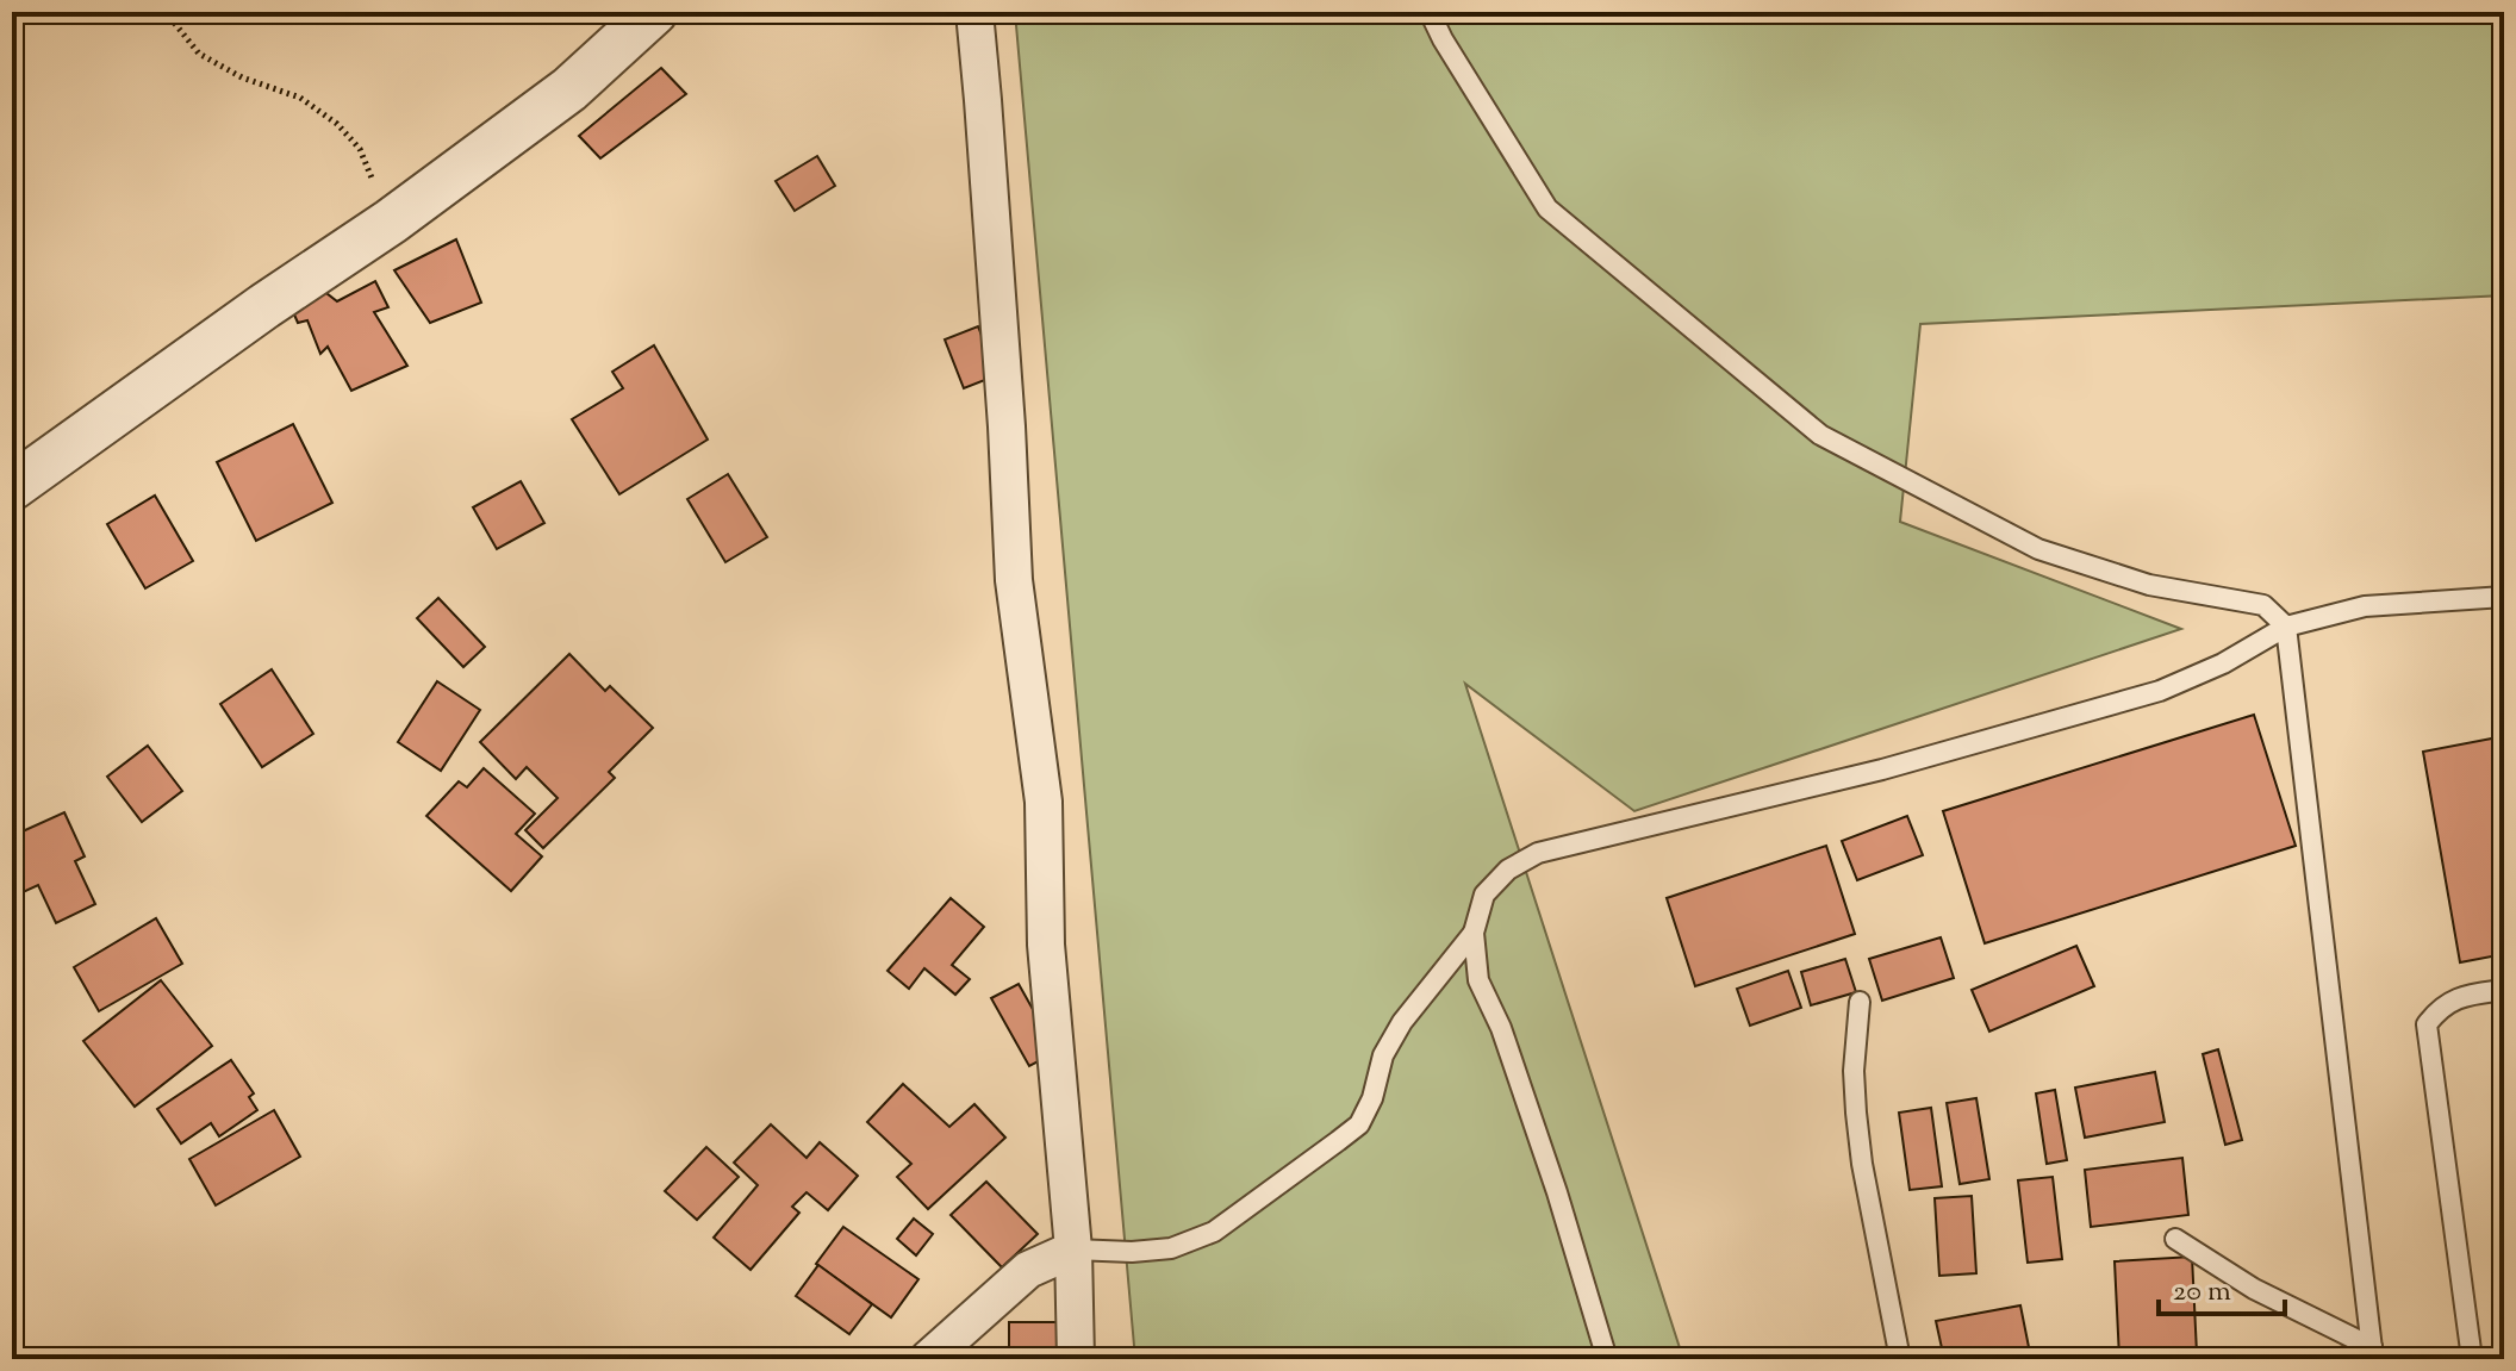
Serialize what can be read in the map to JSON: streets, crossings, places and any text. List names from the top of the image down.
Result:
{
  "scale_bar": "20 m"
}
